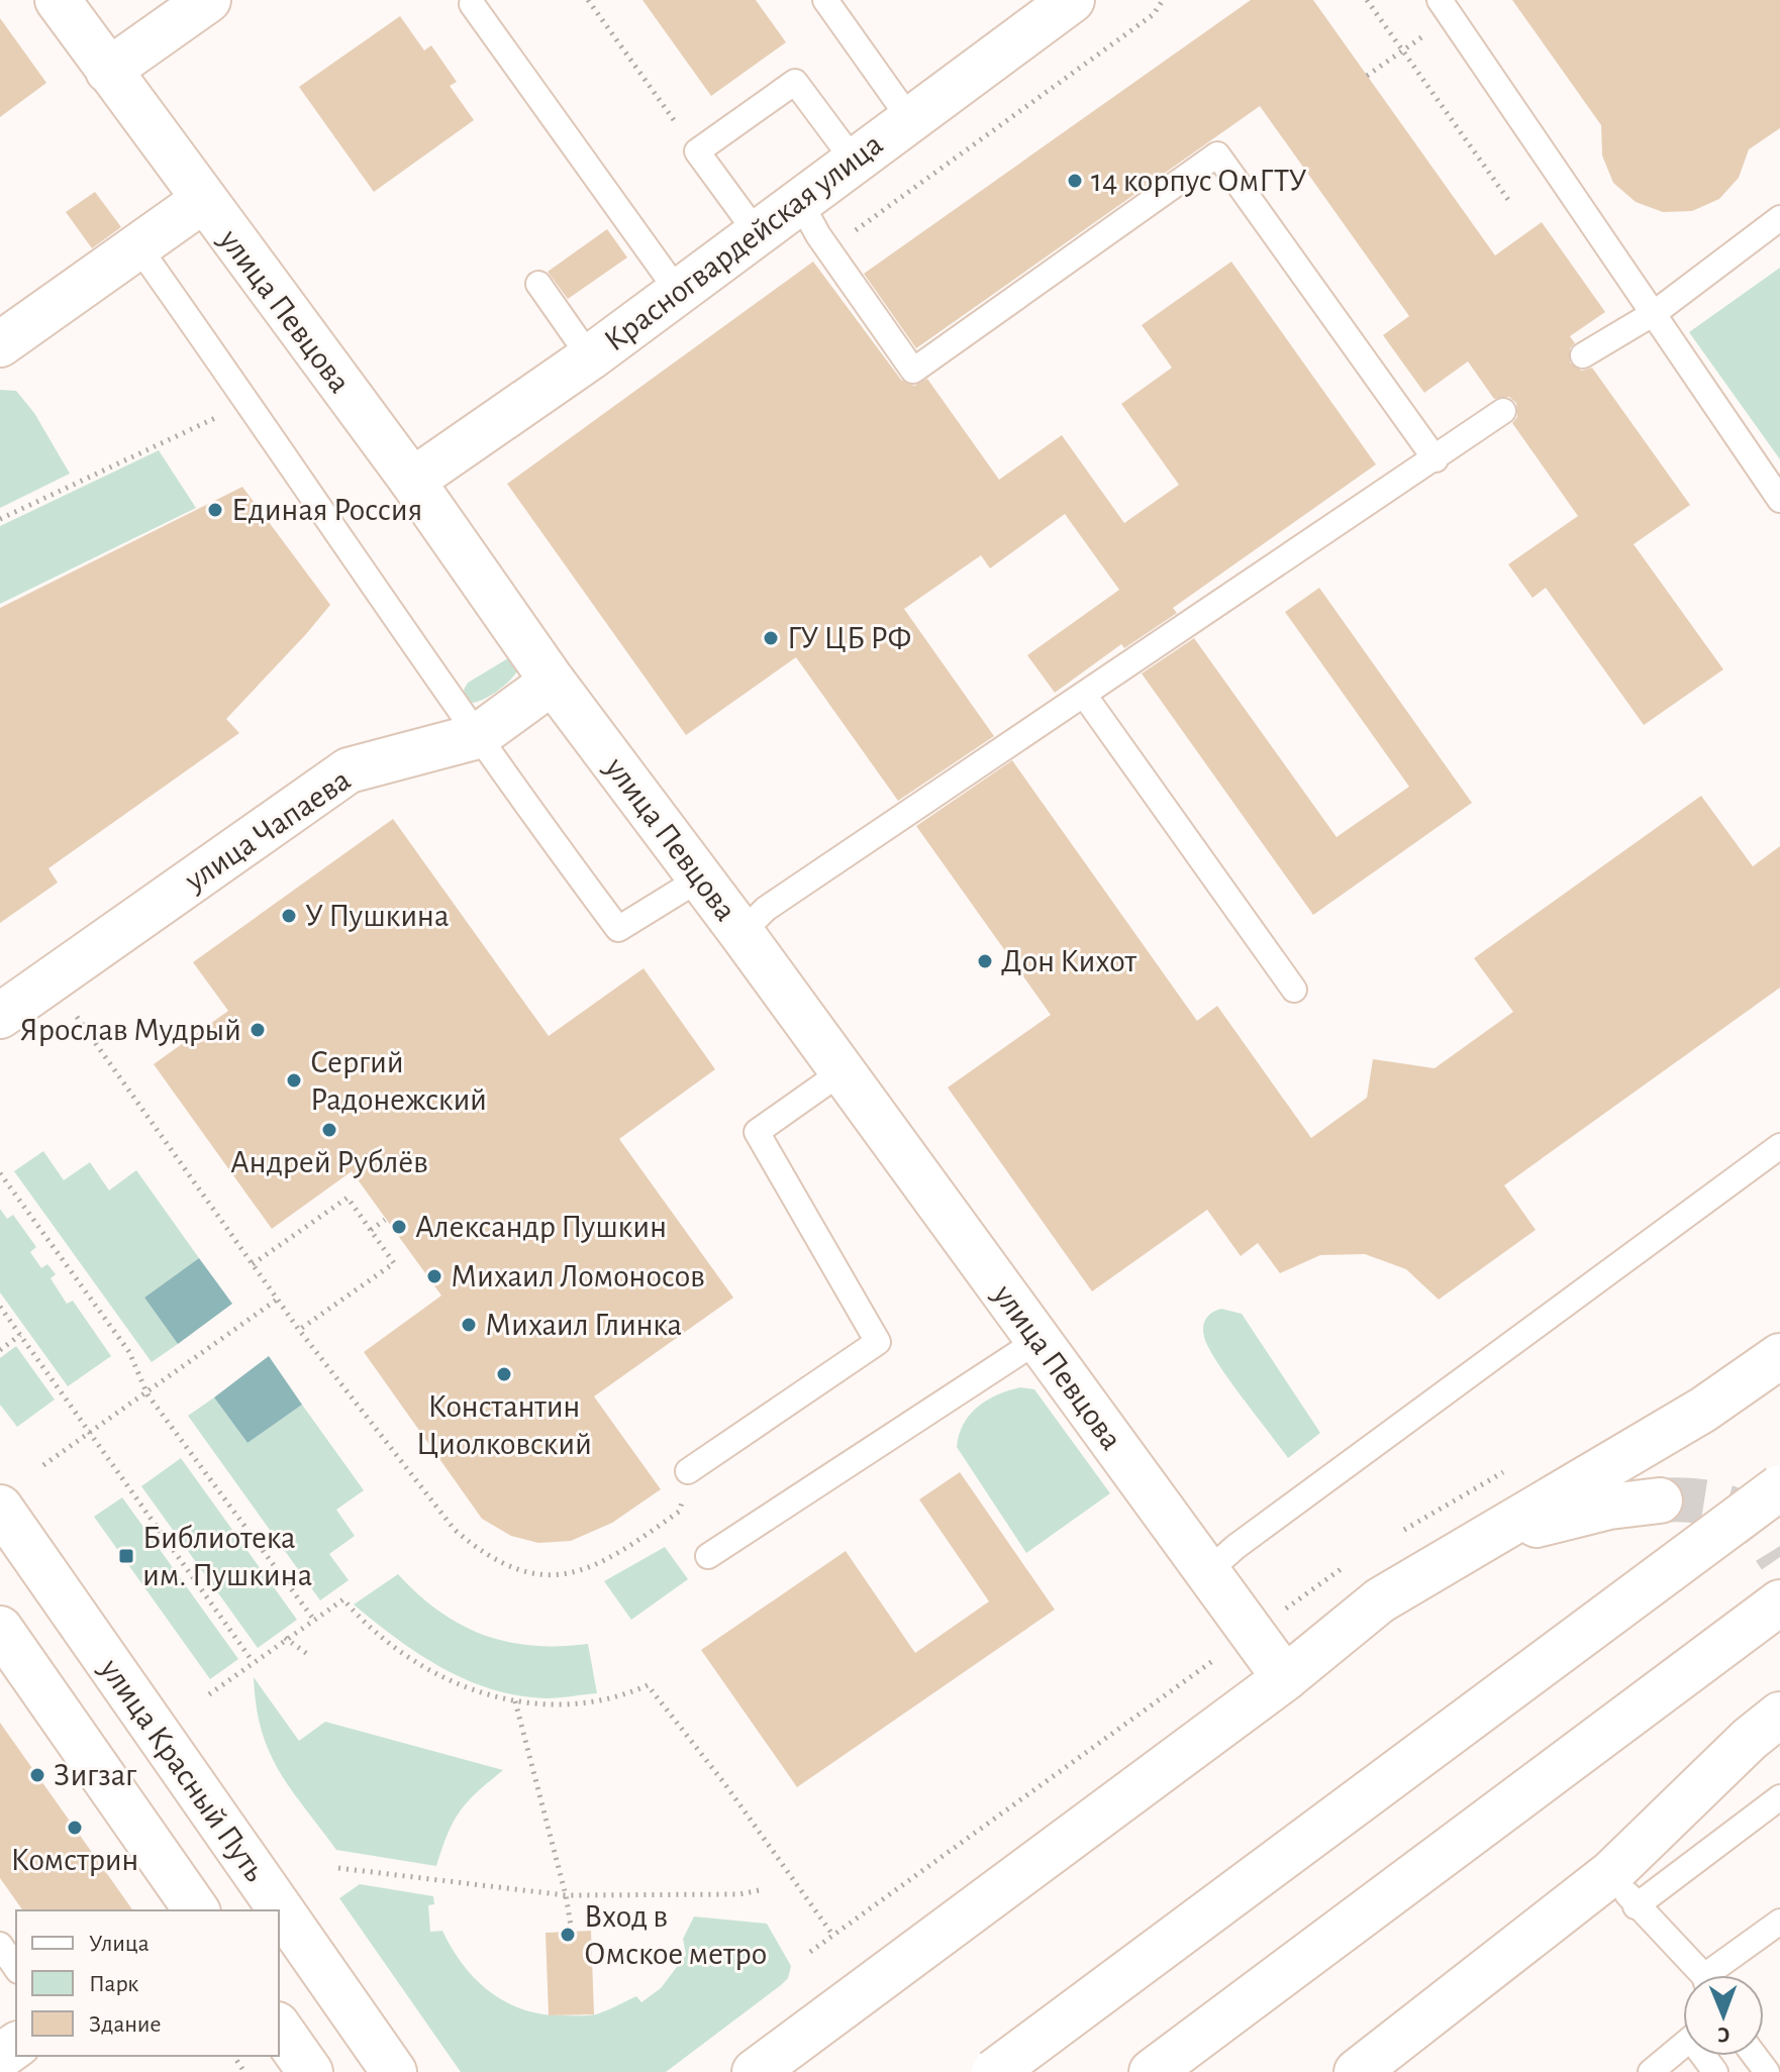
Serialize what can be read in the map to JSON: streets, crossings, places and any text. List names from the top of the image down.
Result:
{
  "streets": {
    "main road": [
      "Красногвардейская улица",
      "улица Певцова",
      "улица Чапаева",
      "улица Красный Путь"
    ]
  },
  "crossings": [
    ["Красногвардейская улица", "улица Певцова"],
    ["улица Певцова", "улица Чапаева"]
  ],
  "places": {
    "other": [
      "14 корпус ОмГТУ",
      "Единая Россия",
      "ГУ ЦБ РФ",
      "У Пушкина",
      "Дон Кихот",
      "Ярослав Мудрый",
      "Сергий Радонежский",
      "Андрей Рублёв",
      "Александр Пушкин",
      "Михаил Ломоносов",
      "Михаил Глинка",
      "Константин Циолковский",
      "Зигзаг",
      "Комстрин",
      "Вход в Омское метро"
    ],
    "transit": ["Библиотека им. Пушкина"]
  },
  "legend": ["Улица", "Парк", "Здание"],
  "north": "bottom"
}
